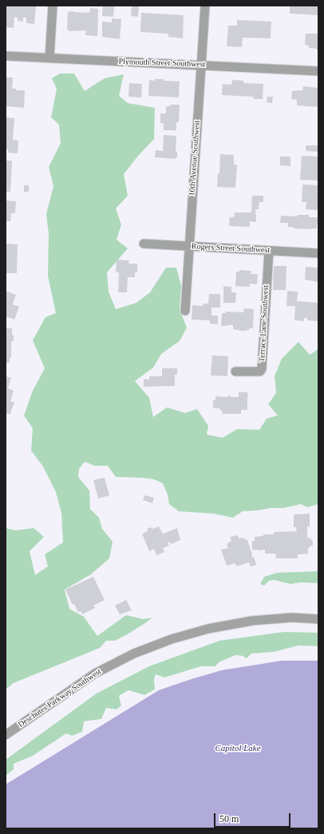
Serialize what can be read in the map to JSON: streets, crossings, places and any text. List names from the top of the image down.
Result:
{
  "streets": {
    "street": [
      "Plymouth Street Southwest",
      "10th Avenue Southwest",
      "Rogers Street Southwest",
      "Terrace Lane Southwest",
      "Deschutes Parkway Southwest"
    ]
  },
  "crossings": [
    ["Plymouth Street Southwest", "10th Avenue Southwest"],
    ["10th Avenue Southwest", "Rogers Street Southwest"],
    ["Rogers Street Southwest", "Terrace Lane Southwest"]
  ],
  "water": ["Capitol Lake"],
  "scale_bar": "50 m"
}
